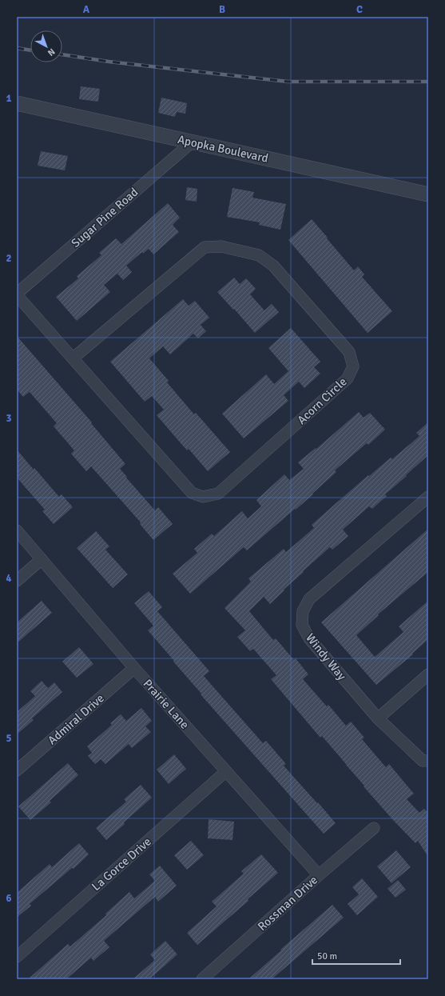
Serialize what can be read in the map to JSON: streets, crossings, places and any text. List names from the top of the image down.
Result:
{
  "streets": {
    "street": [
      "Apopka Boulevard",
      "Sugar Pine Road",
      "Acorn Circle",
      "Windy Way",
      "Prairie Lane",
      "Admiral Drive",
      "La Gorce Drive",
      "Rossman Drive"
    ]
  },
  "crossings": [
    ["Apopka Boulevard", "Sugar Pine Road"],
    ["Sugar Pine Road", "Acorn Circle"],
    ["Prairie Lane", "Admiral Drive"],
    ["Prairie Lane", "La Gorce Drive"],
    ["Prairie Lane", "Rossman Drive"]
  ],
  "scale_bar": "50 m",
  "north": "bottom right",
  "grid": {
    "columns": ["A", "B", "C"],
    "rows": [
      "1",
      "2",
      "3",
      "4",
      "5",
      "6"
    ]
  }
}
